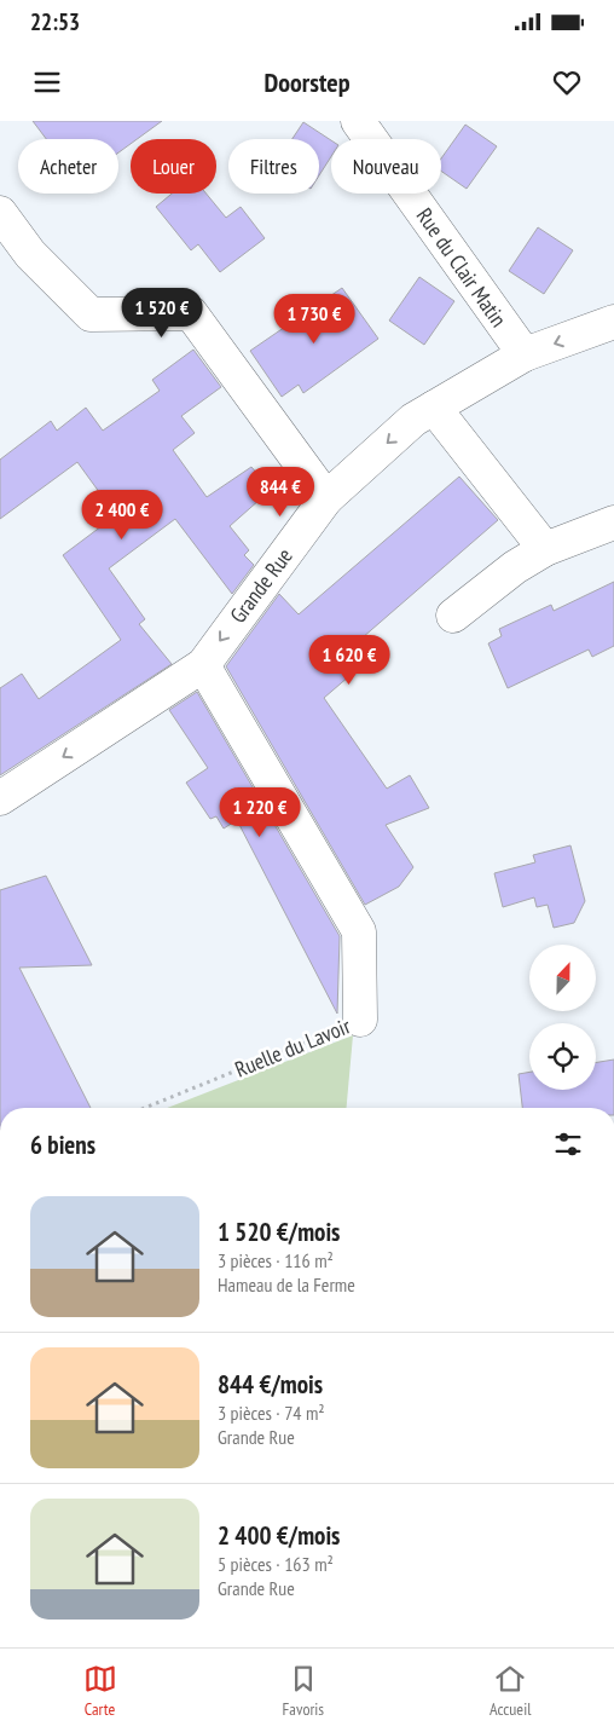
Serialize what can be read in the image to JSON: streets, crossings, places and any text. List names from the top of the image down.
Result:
{
  "streets": {
    "street": ["Rue du Clair Matin", "Grande Rue", "Ruelle du Lavoir"]
  },
  "crossings": [
    ["Rue du Clair Matin", "Grande Rue"],
    ["Grande Rue", "Ruelle du Lavoir"]
  ],
  "one_way": ["Grande Rue"],
  "north": "top",
  "page": {
    "status": "22:53",
    "header": "Doorstep",
    "chip": [
      "Acheter",
      "Louer",
      "Filtres",
      "Nouveau"
    ],
    "price": [
      "1 520 €",
      "1 730 €",
      "844 €",
      "2 400 €",
      "1 620 €",
      "1 220 €"
    ],
    "heading": "6 biens",
    "list": [
      {
        "name": "1 520 €/mois",
        "note": "3 pièces · 116 m² · Hameau de la Ferme"
      },
      {
        "name": "844 €/mois",
        "note": "3 pièces · 74 m² · Grande Rue"
      },
      {
        "name": "2 400 €/mois",
        "note": "5 pièces · 163 m² · Grande Rue"
      }
    ],
    "tabs": ["Carte", "Favoris", "Accueil"]
  }
}
